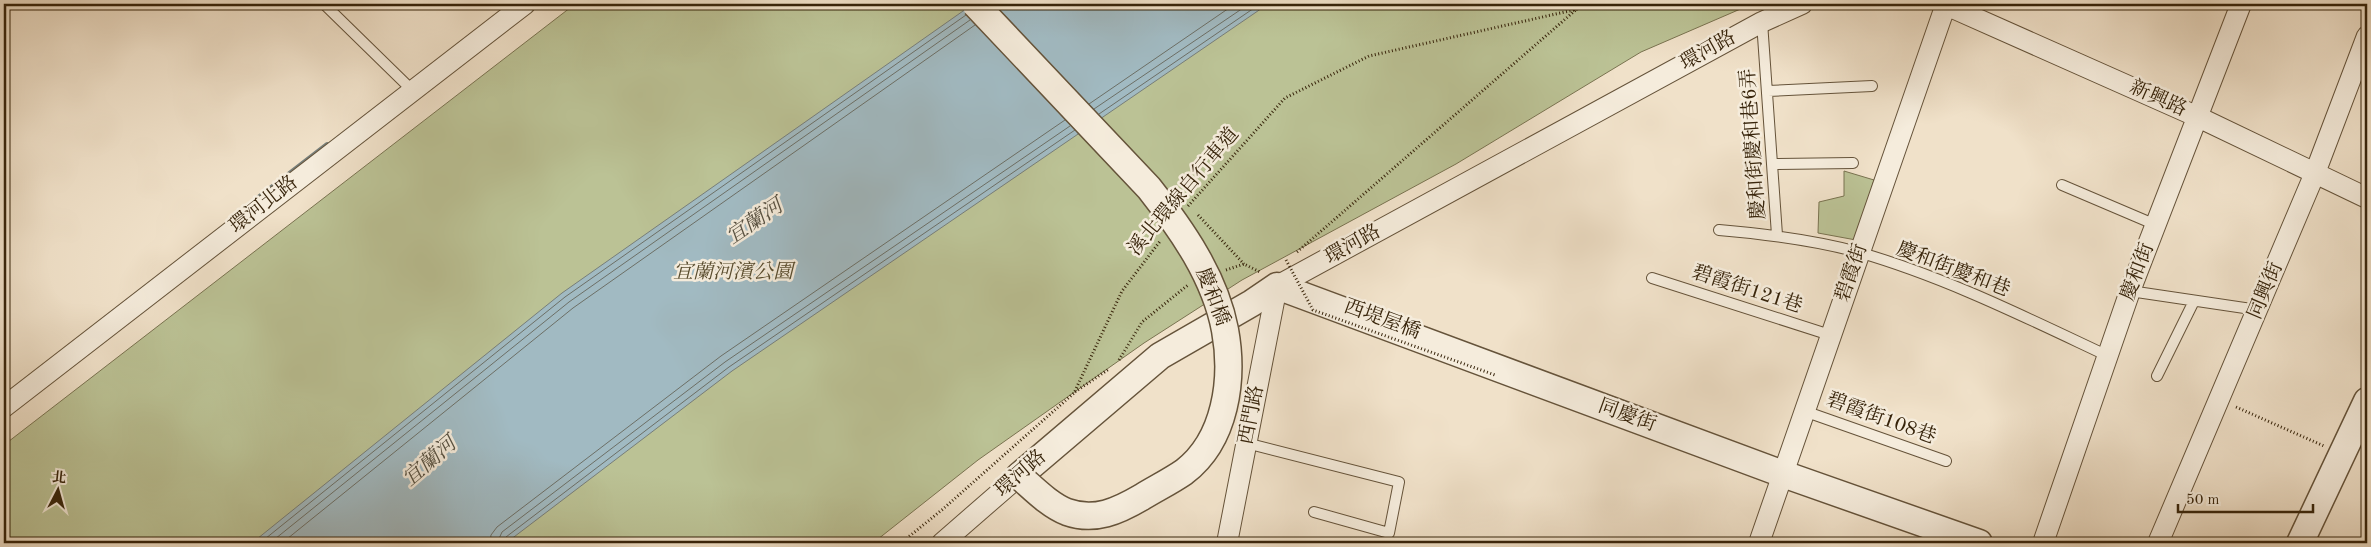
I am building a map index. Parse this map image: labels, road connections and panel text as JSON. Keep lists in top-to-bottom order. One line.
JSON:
{"streets":{"street":["環河路","新興路","環河北路","慶和街","碧霞街","同興街","慶和橋","西門路","同慶街"],"lane":["慶和街慶和巷6弄","慶和街慶和巷","碧霞街121巷","碧霞街108巷"],"path":["溪北環線自行車道","西堤屋橋"]},"crossings":[["環河路","慶和街慶和巷6弄"],["環河路","慶和橋"],["環河路","西門路"],["環河路","同慶街"],["新興路","慶和街"],["新興路","碧霞街"],["新興路","同興街"],["慶和街慶和巷6弄","慶和街慶和巷"],["慶和街慶和巷","慶和街"],["慶和街慶和巷","碧霞街"],["碧霞街","碧霞街121巷"],["碧霞街","同慶街"],["碧霞街","碧霞街108巷"],["西門路","同慶街"]],"water":["宜蘭河"],"parks":["宜蘭河濱公園"],"scale_bar":"50 m","north":"top"}
